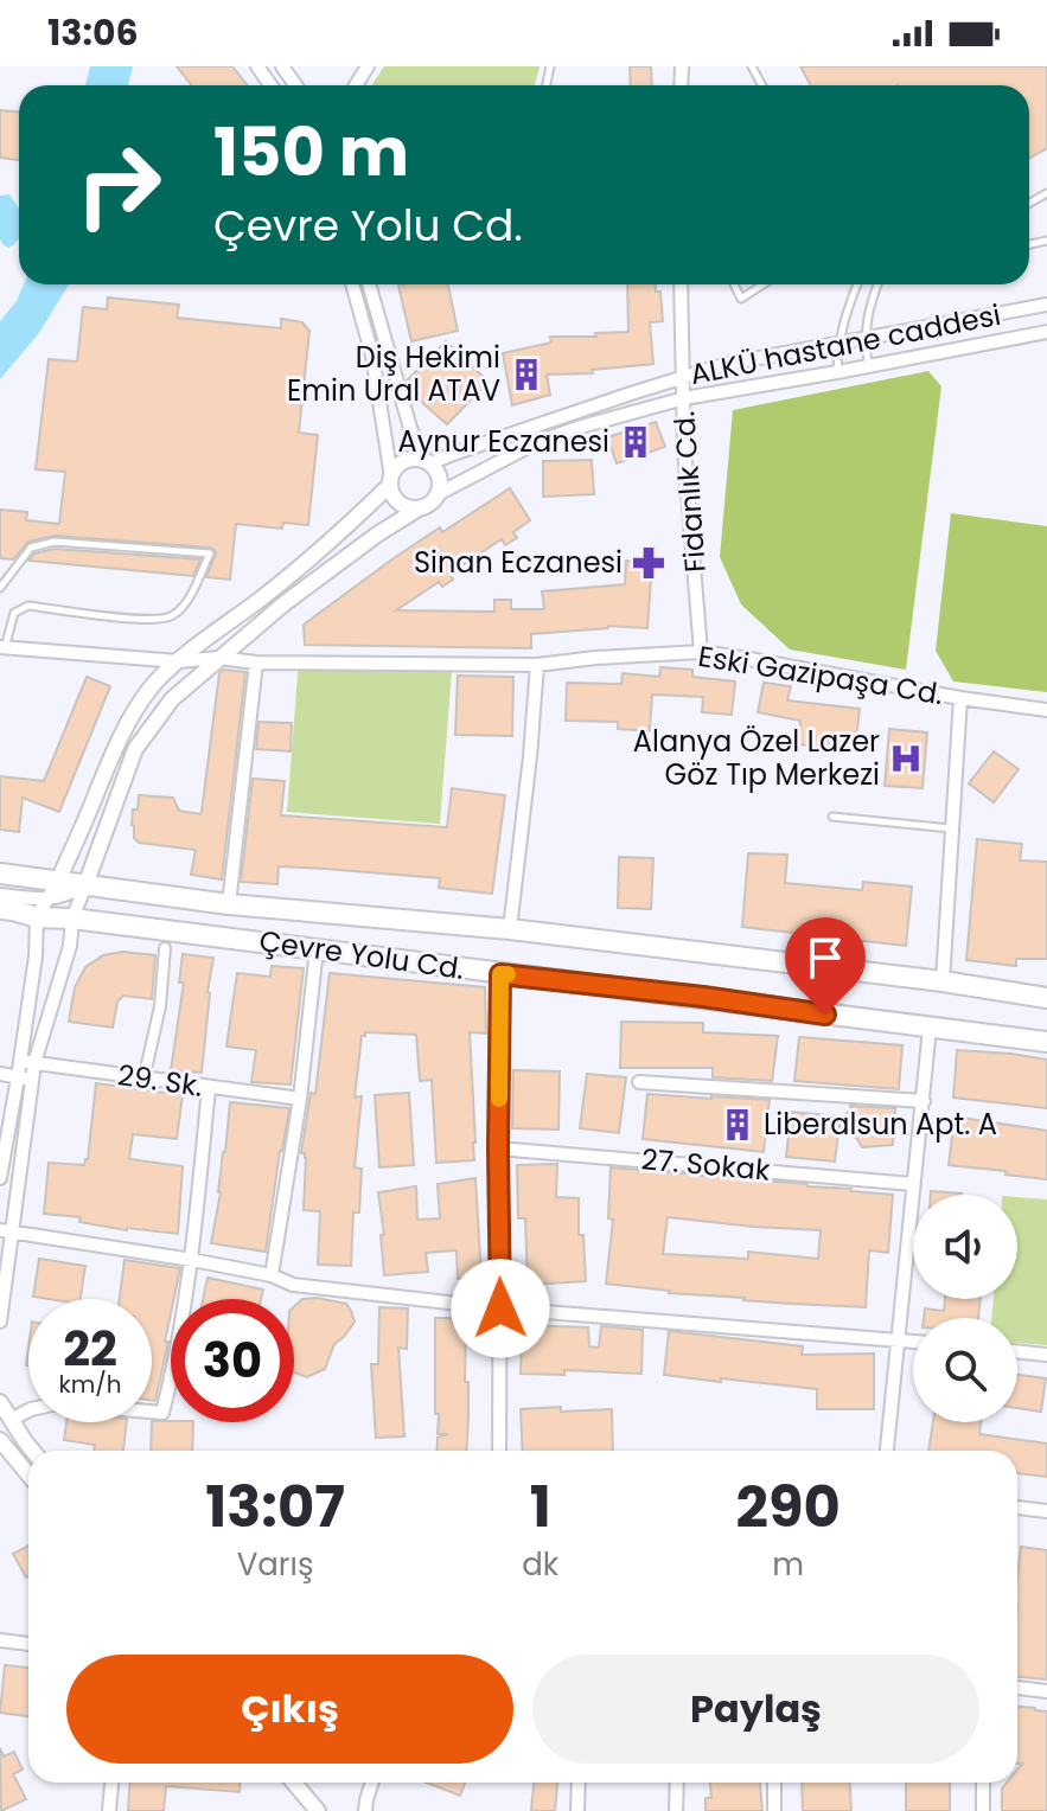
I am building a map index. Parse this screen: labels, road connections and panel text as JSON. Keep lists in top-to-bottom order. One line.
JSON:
{"streets":{"highway":["Çevre Yolu Cd."],"street":["ALKÜ hastane caddesi","Fidanlık Cd.","Eski Gazipaşa Cd.","29. Sk.","27. Sokak"]},"crossings":[["ALKÜ hastane caddesi","Fidanlık Cd."],["Fidanlık Cd.","Eski Gazipaşa Cd."]],"places":{"building":["Diş Hekimi Emin Ural ATAV","Aynur Eczanesi","Liberalsun Apt. A"],"pharmacy":["Sinan Eczanesi"],"hospital":["Alanya Özel Lazer Göz Tıp Merkezi"]},"page":{"status":"13:06","turn":["150 m","Çevre Yolu Cd."],"speed":"22 km/h","limit":"30","eta":["13:07","Varış","1","dk","290","m"],"buttons":["Çıkış","Paylaş"]}}
